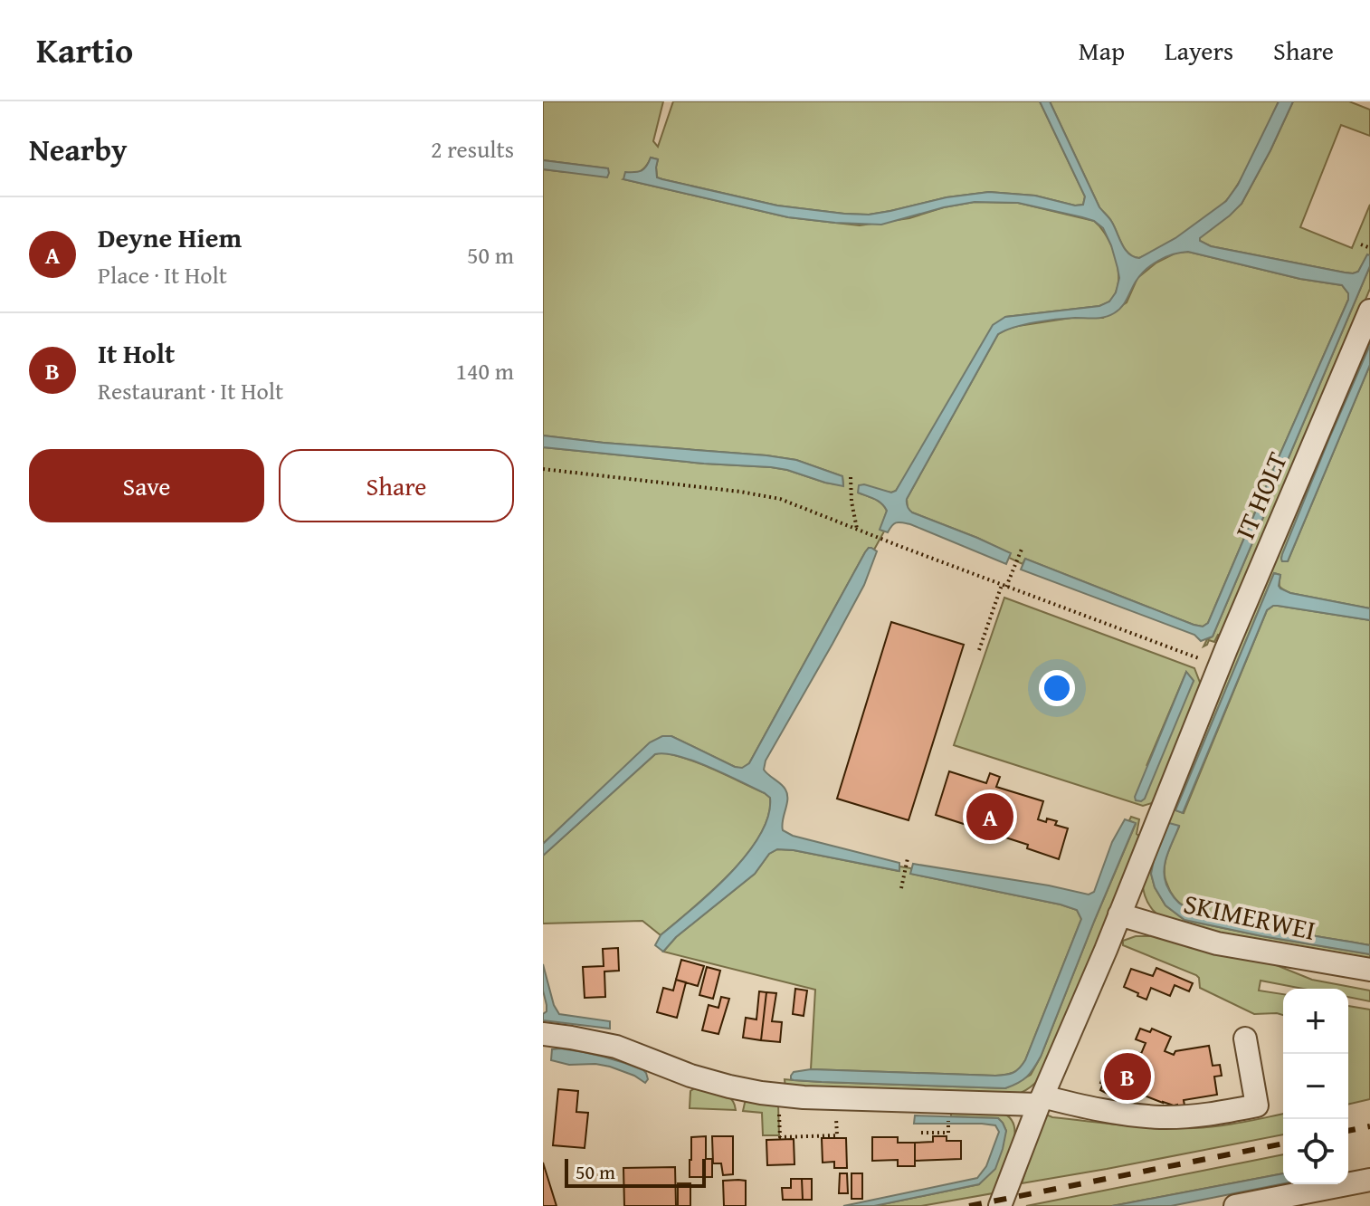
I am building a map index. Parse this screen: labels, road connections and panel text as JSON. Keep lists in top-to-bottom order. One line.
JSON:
{"streets":{"street":["IT HOLT","SKIMERWEI"]},"crossings":[["IT HOLT","SKIMERWEI"]],"scale_bar":"50 m","page":{"header":"Kartio","nav":["Map","Layers","Share"],"heading":["Nearby","2 results"],"list":[{"mark":"A","name":"Deyne Hiem","note":"Place · It Holt","value":"50 m"},{"mark":"B","name":"It Holt","note":"Restaurant · It Holt","value":"140 m"}],"buttons":["Save","Share"],"pins":["A","B"],"map_buttons":["+","−"],"scale":"50 m"}}
